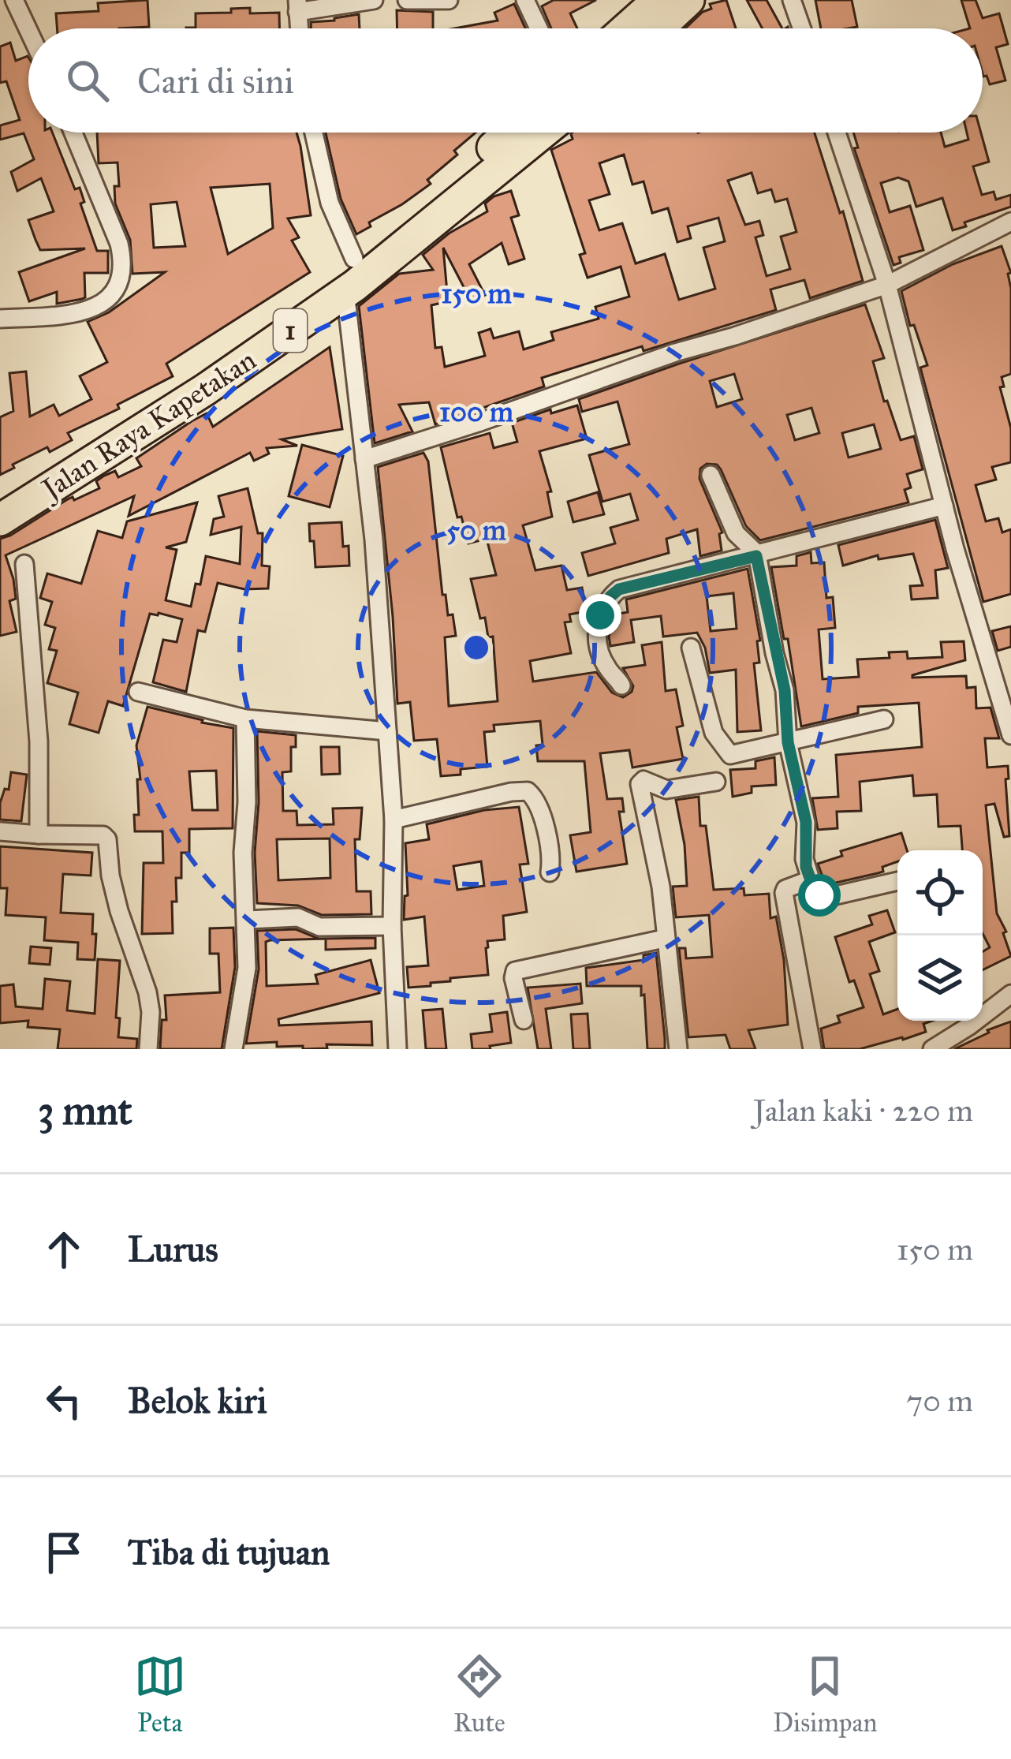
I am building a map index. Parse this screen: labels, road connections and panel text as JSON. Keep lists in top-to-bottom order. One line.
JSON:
{"streets":{"highway":["1","Jalan Raya Kapetakan"]},"page":{"search":"Cari di sini","heading":["3 mnt","Jalan kaki · 220 m"],"list":[["Lurus","150 m"],["Belok kiri","70 m"],"Tiba di tujuan"],"nav":["Peta","Rute","Disimpan"]},"rings":["150 m","100 m","50 m"]}
